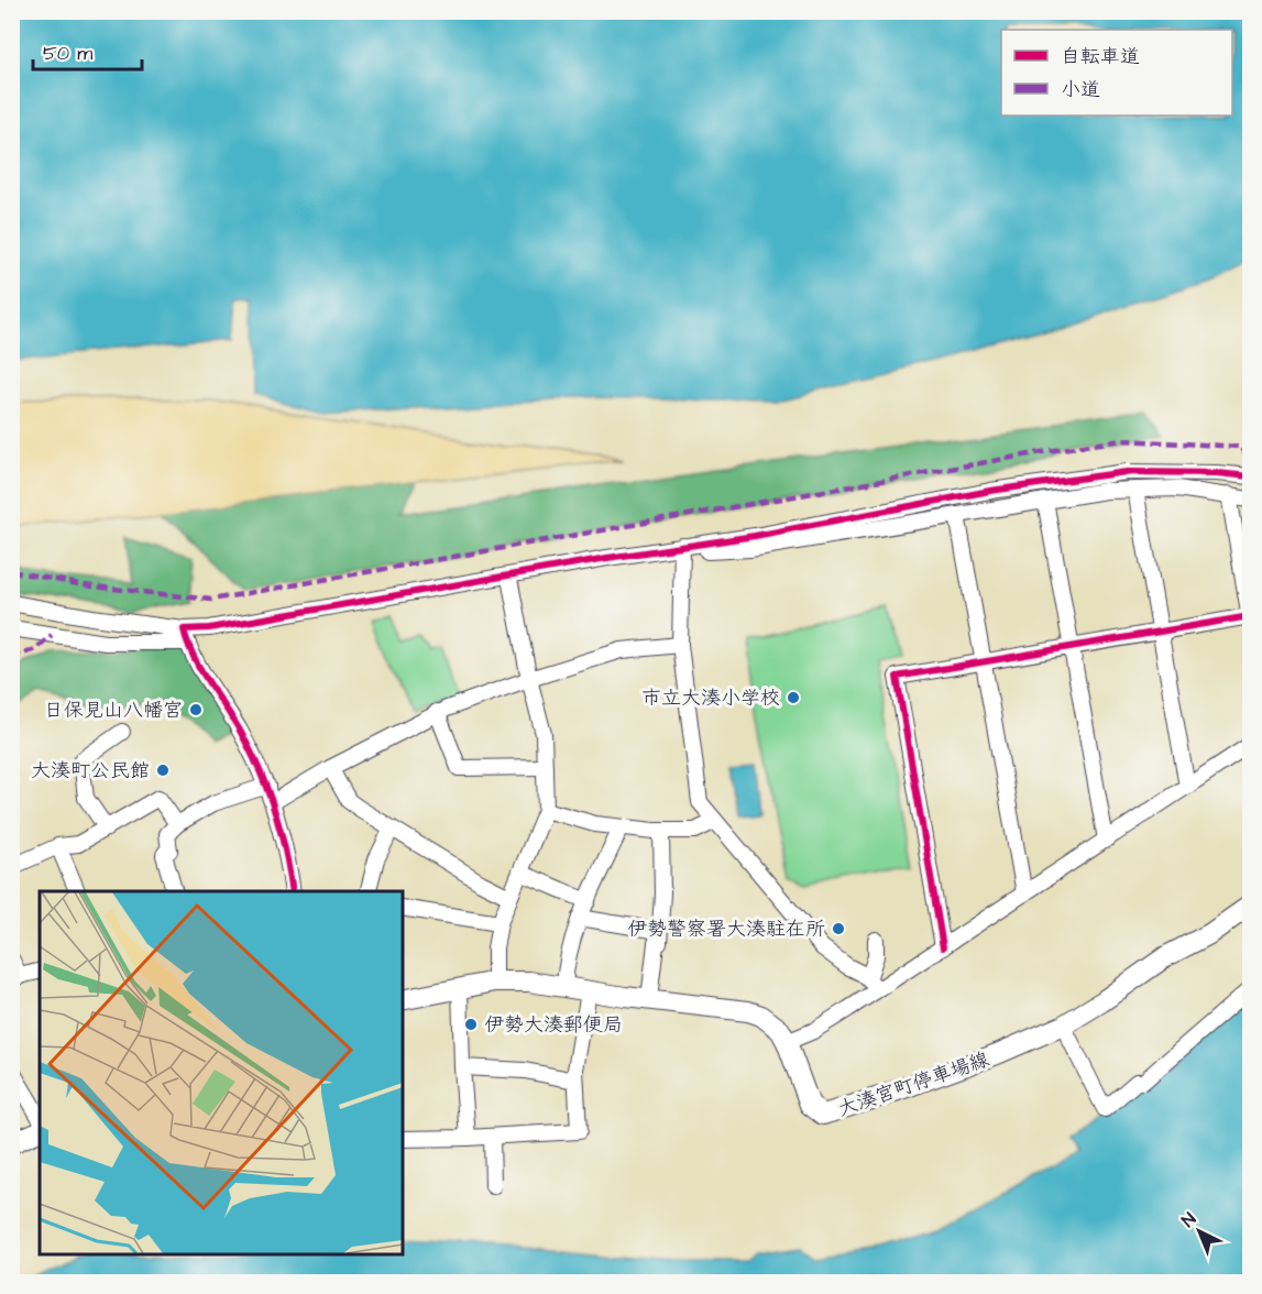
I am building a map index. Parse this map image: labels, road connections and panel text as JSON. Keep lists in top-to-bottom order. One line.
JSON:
{"streets":{"main road":["大湊宮町停車場線"]},"places":["市立大湊小学校","日保見山八幡宮","大湊町公民館","伊勢警察署大湊駐在所","伊勢大湊郵便局"],"legend":["自転車道","小道"],"scale_bar":"50 m","north":"top left"}
